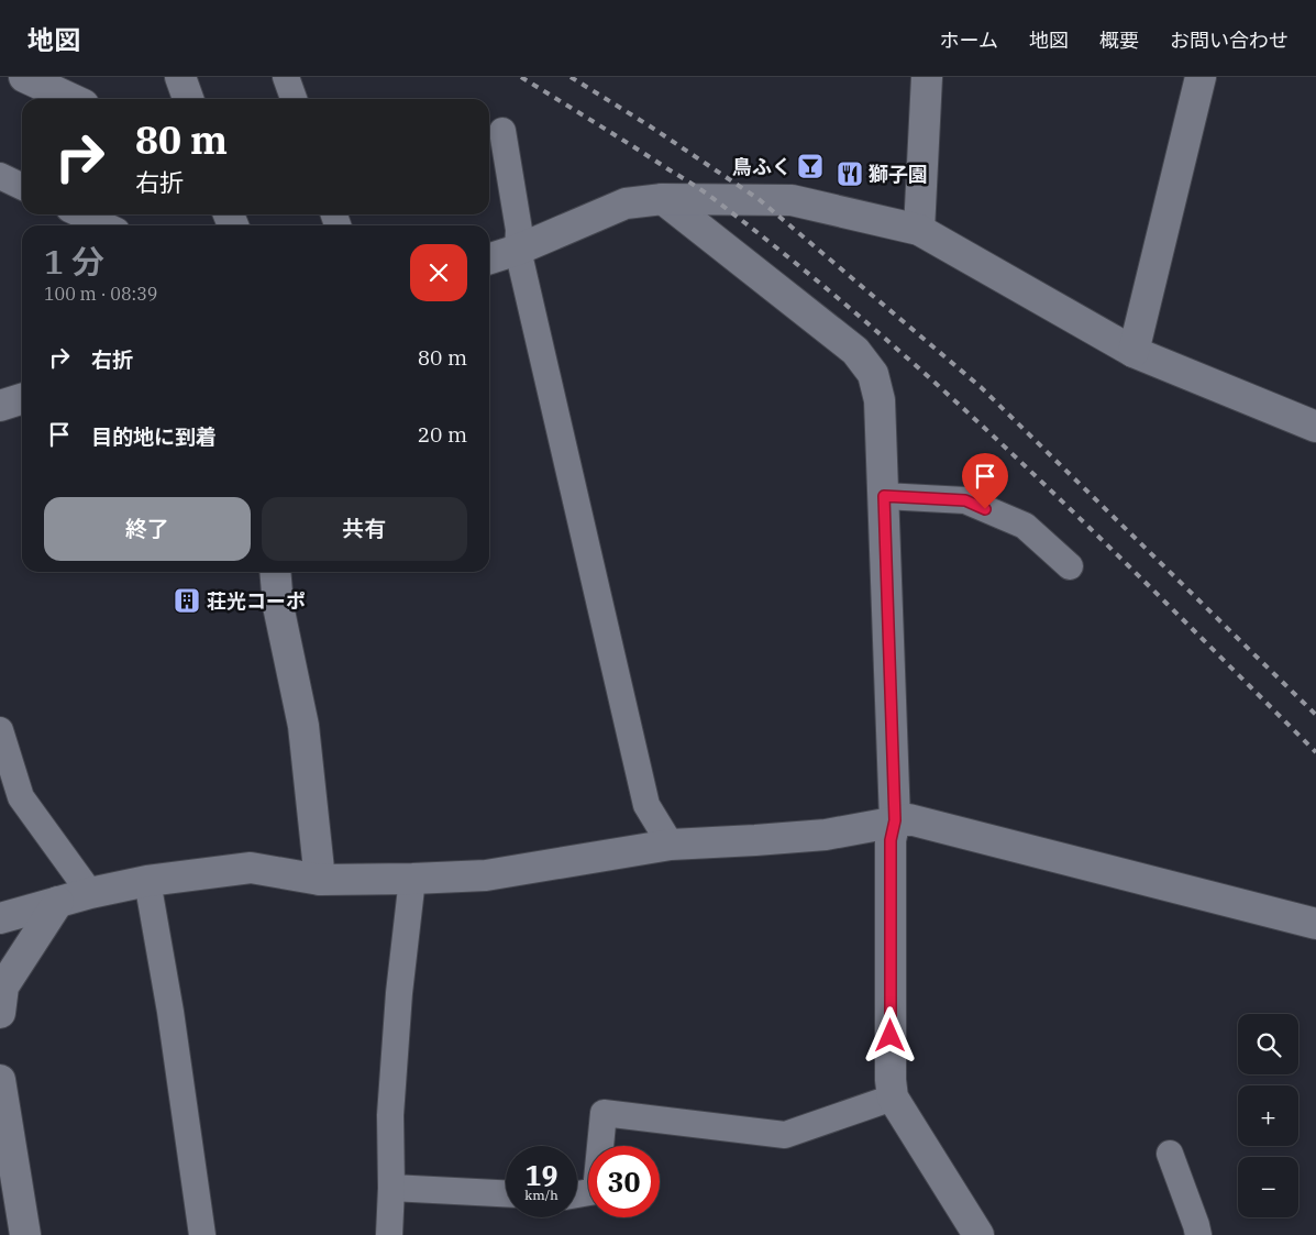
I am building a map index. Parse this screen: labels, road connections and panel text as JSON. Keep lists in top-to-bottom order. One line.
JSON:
{"places":{"bar":["鳥ふく"],"restaurant":["獅子園"],"building":["荘光コーポ"]},"page":{"header":"地図","nav":["ホーム","地図","概要","お問い合わせ"],"turn":["80 m","右折"],"heading":["1 分","100 m · 08:39"],"list":[{"name":"右折","value":"80 m"},{"name":"目的地に到着","value":"20 m"}],"buttons":["終了","共有"],"map_buttons":["+","−"],"speed":"19 km/h","limit":"30"}}
